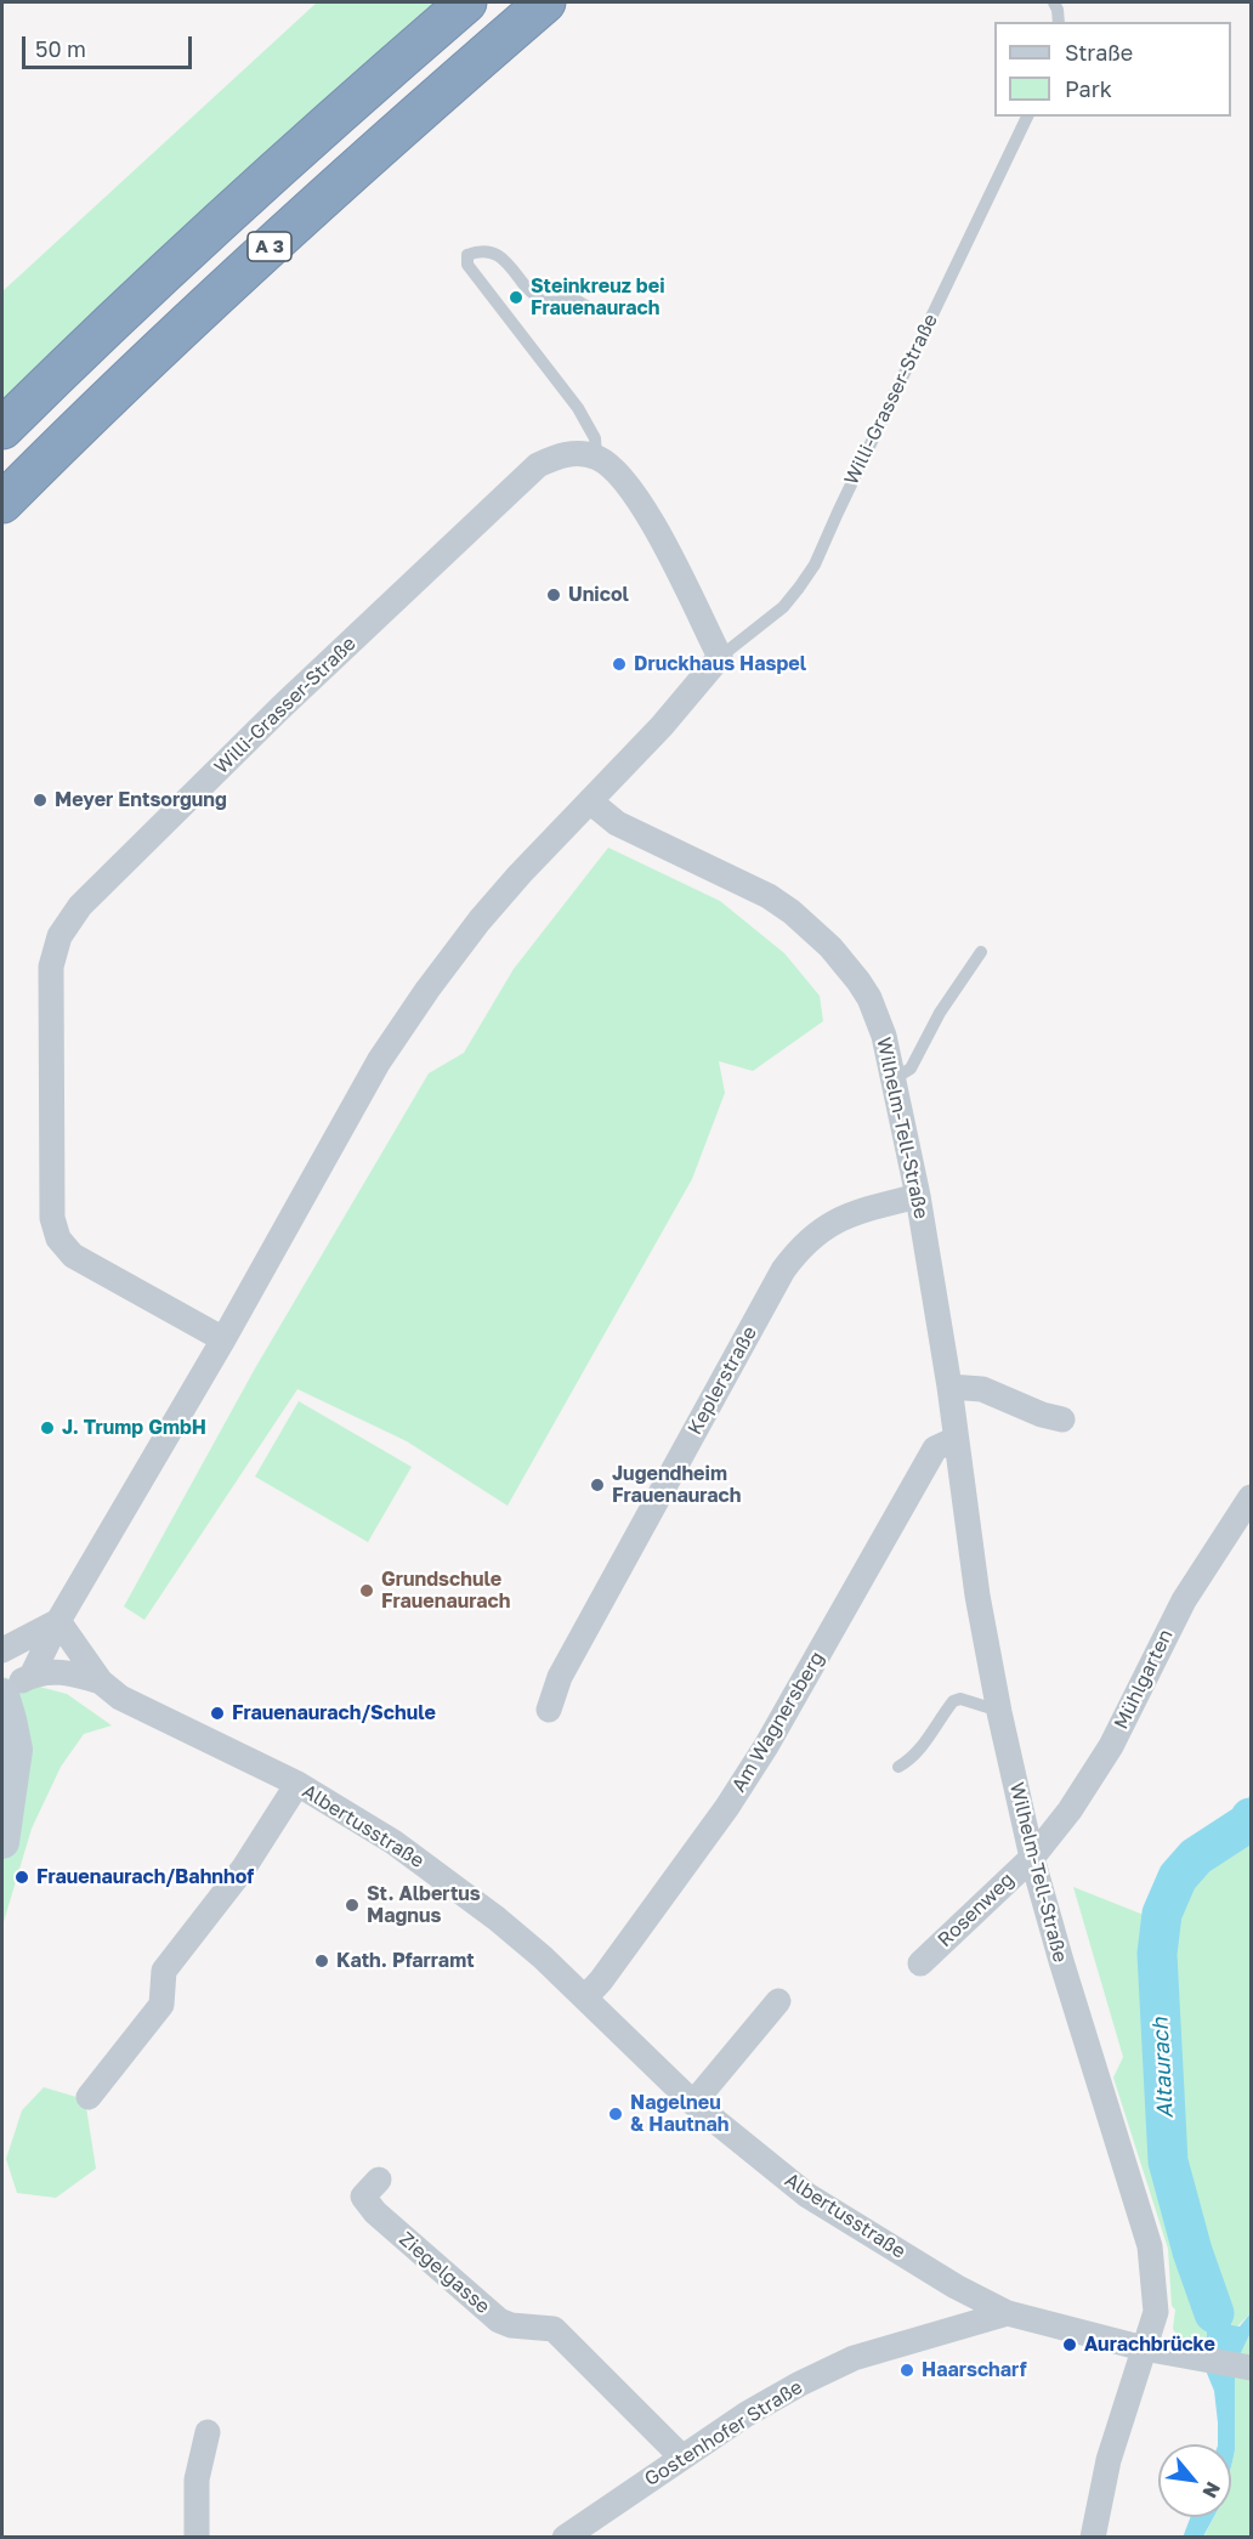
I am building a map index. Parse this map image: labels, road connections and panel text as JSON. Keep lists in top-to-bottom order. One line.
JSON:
{"streets":{"highway":["A 3"],"street":["Willi-Grasser-Straße","Wilhelm-Tell-Straße","Keplerstraße","Mühlgarten","Am Wagnersberg","Albertusstraße","Rosenweg","Ziegelgasse","Gostenhofer Straße"]},"crossings":[["Willi-Grasser-Straße","Wilhelm-Tell-Straße"],["Willi-Grasser-Straße","Albertusstraße"],["Wilhelm-Tell-Straße","Keplerstraße"],["Wilhelm-Tell-Straße","Mühlgarten"],["Wilhelm-Tell-Straße","Am Wagnersberg"],["Wilhelm-Tell-Straße","Rosenweg"],["Mühlgarten","Rosenweg"],["Am Wagnersberg","Albertusstraße"],["Albertusstraße","Gostenhofer Straße"],["Ziegelgasse","Gostenhofer Straße"]],"water":["Altaurach"],"places":["Steinkreuz bei Frauenaurach","Unicol","Druckhaus Haspel","Meyer Entsorgung","J. Trump GmbH","Jugendheim Frauenaurach","Grundschule Frauenaurach","Frauenaurach/Schule","Frauenaurach/Bahnhof","St. Albertus Magnus","Kath. Pfarramt","Nagelneu & Hautnah","Aurachbrücke","Haarscharf"],"legend":["Straße","Park"],"scale_bar":"50 m","north":"bottom right"}
